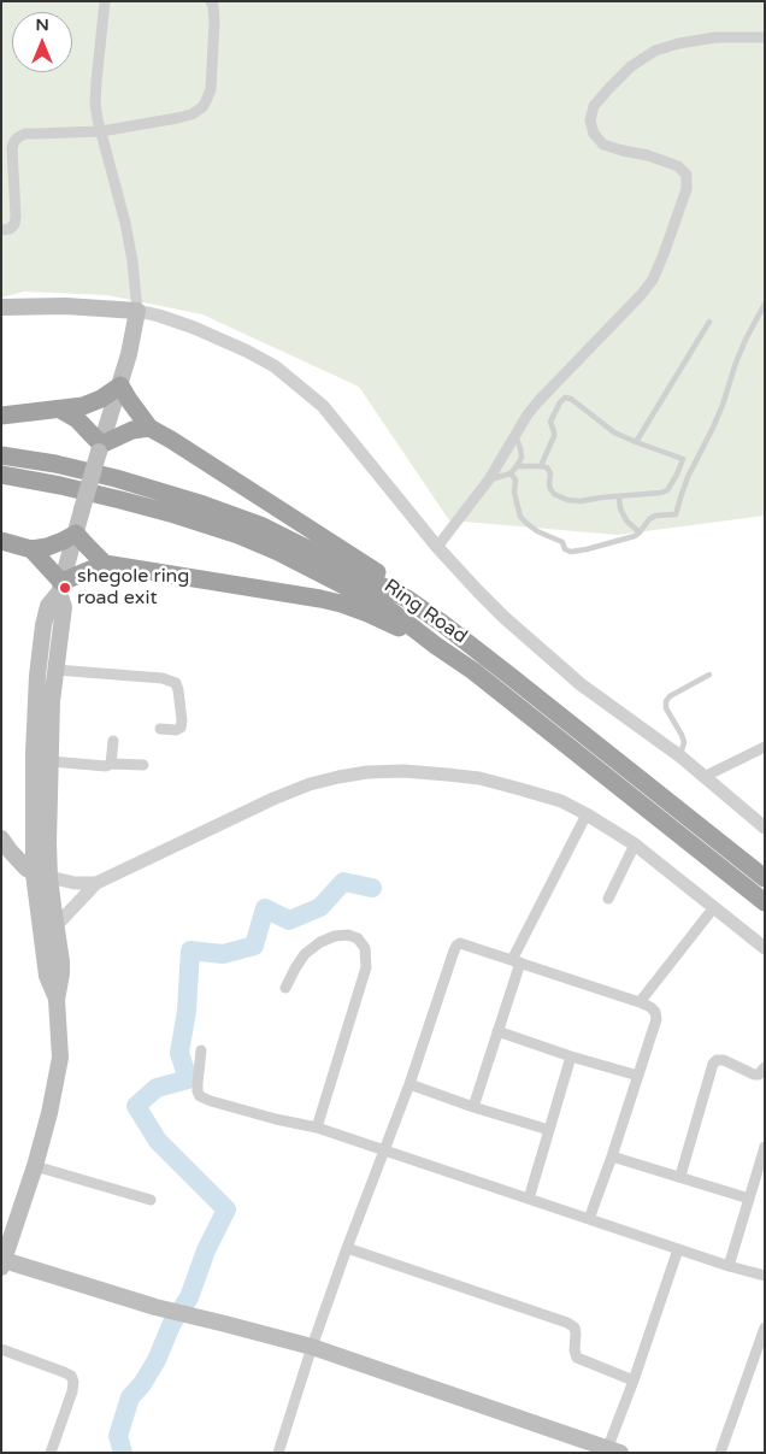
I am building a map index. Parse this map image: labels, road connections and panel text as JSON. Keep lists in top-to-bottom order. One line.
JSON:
{"streets":{"highway":["Ring Road"]},"places":["shegole ring road exit"],"north":"top"}
